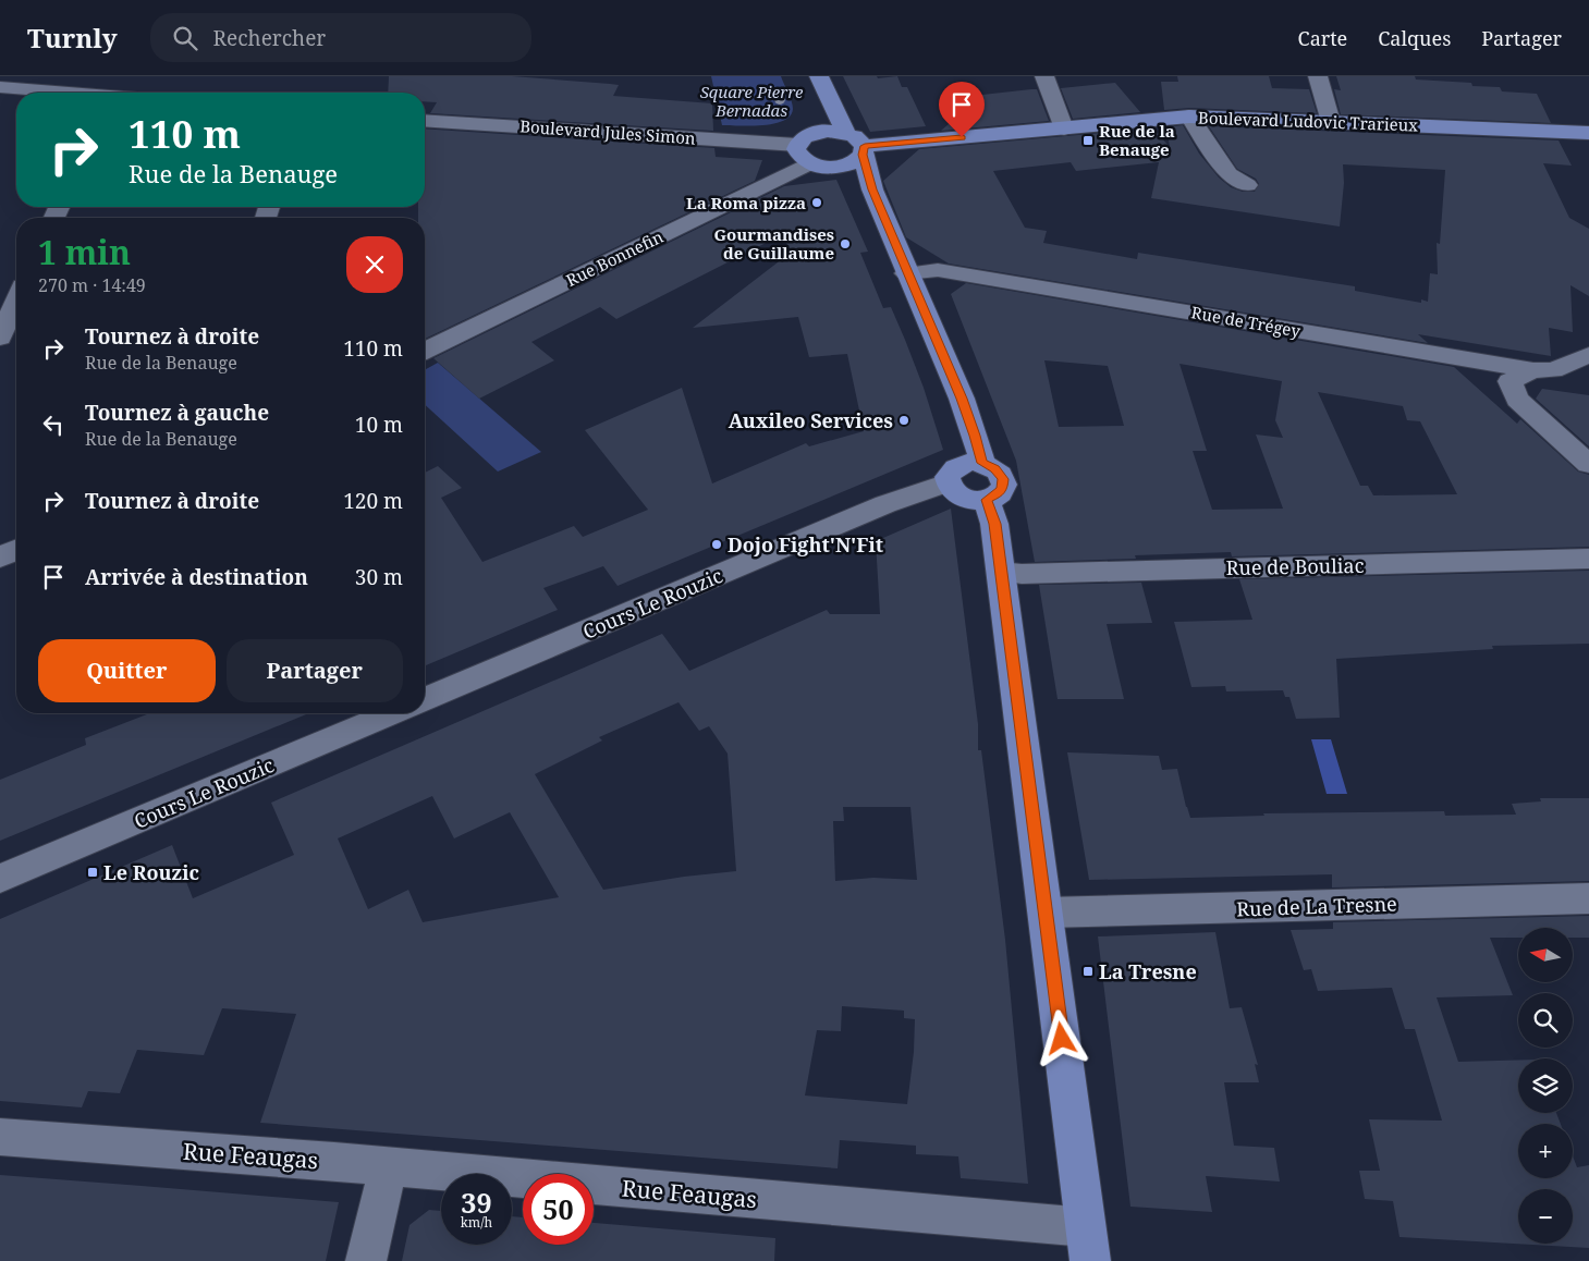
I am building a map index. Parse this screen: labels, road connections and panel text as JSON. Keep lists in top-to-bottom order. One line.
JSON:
{"streets":{"main road":["Boulevard Ludovic Trarieux"],"street":["Boulevard Jules Simon","Rue Bonnefin","Rue de Trégey","Rue de Bouliac","Cours Le Rouzic","Rue de La Tresne","Rue Feaugas"]},"crossings":[["Boulevard Jules Simon","Rue Bonnefin"]],"parks":["Square Pierre Bernadas"],"places":{"transit":["Rue de la Benauge","Le Rouzic","La Tresne"],"other":["La Roma pizza","Gourmandises de Guillaume","Auxileo Services","Dojo Fight'N'Fit"]},"north":"left","page":{"header":"Turnly","search":"Rechercher","nav":["Carte","Calques","Partager"],"turn":["110 m","Rue de la Benauge"],"heading":["1 min","270 m · 14:49"],"list":[{"name":"Tournez à droite","note":"Rue de la Benauge","value":"110 m"},{"name":"Tournez à gauche","note":"Rue de la Benauge","value":"10 m"},{"name":"Tournez à droite","value":"120 m"},{"name":"Arrivée à destination","value":"30 m"}],"buttons":["Quitter","Partager"],"map_buttons":["+","−"],"speed":"39 km/h","limit":"50"}}
